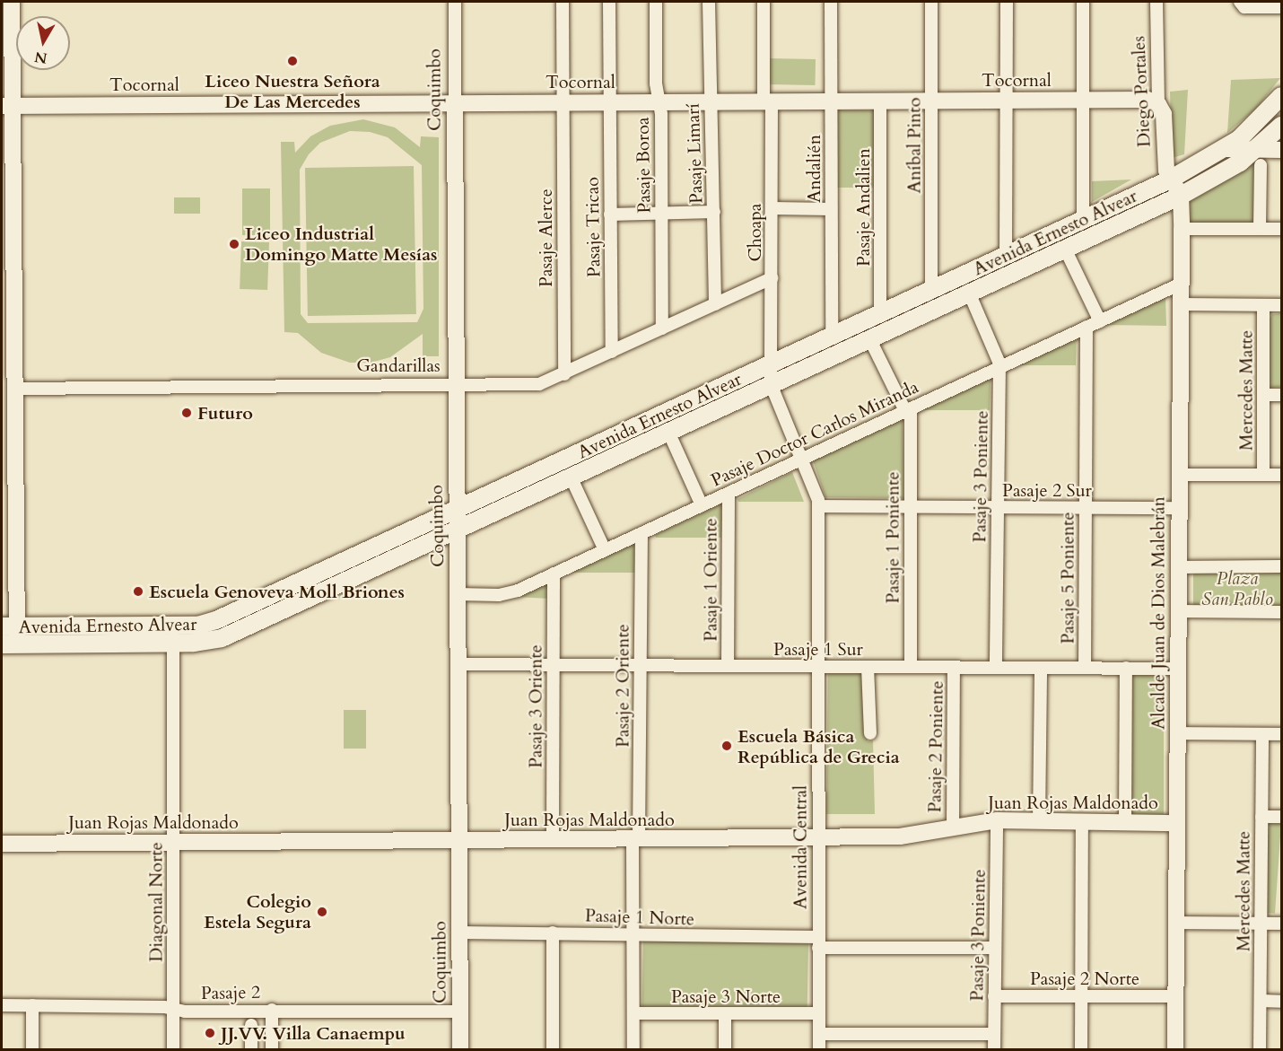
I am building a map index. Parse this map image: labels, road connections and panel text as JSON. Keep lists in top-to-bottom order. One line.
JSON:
{"streets":{"main road":["Avenida Ernesto Alvear"],"street":["Tocornal","Coquimbo","Diego Portales","Aníbal Pinto","Pasaje Limarí","Pasaje Boroa","Andalién","Pasaje Andalien","Pasaje Tricao","Choapa","Pasaje Alerce","Gandarillas","Mercedes Matte","Pasaje Doctor Carlos Miranda","Pasaje 3 Poniente","Pasaje 2 Sur","Pasaje 1 Poniente","Pasaje 5 Poniente","Pasaje 1 Oriente","Alcalde Juan de Dios Malebrán","Pasaje 1 Sur","Pasaje 2 Oriente","Pasaje 3 Oriente","Pasaje 2 Poniente","Juan Rojas Maldonado","Avenida Central","Diagonal Norte","Pasaje 1 Norte","Pasaje 2 Norte","Pasaje 2","Pasaje 3 Norte"]},"crossings":[["Tocornal","Coquimbo"],["Tocornal","Diego Portales"],["Tocornal","Aníbal Pinto"],["Tocornal","Pasaje Limarí"],["Tocornal","Pasaje Boroa"],["Tocornal","Andalién"],["Tocornal","Pasaje Andalien"],["Tocornal","Pasaje Tricao"],["Tocornal","Choapa"],["Tocornal","Pasaje Alerce"],["Coquimbo","Avenida Ernesto Alvear"],["Coquimbo","Gandarillas"],["Coquimbo","Pasaje Doctor Carlos Miranda"],["Coquimbo","Pasaje 1 Sur"],["Coquimbo","Juan Rojas Maldonado"],["Coquimbo","Pasaje 1 Norte"],["Coquimbo","Pasaje 2"],["Diego Portales","Avenida Ernesto Alvear"],["Aníbal Pinto","Avenida Ernesto Alvear"],["Pasaje Limarí","Gandarillas"],["Pasaje Boroa","Gandarillas"],["Andalién","Avenida Ernesto Alvear"],["Pasaje Andalien","Avenida Ernesto Alvear"],["Pasaje Tricao","Gandarillas"],["Choapa","Avenida Ernesto Alvear"],["Choapa","Gandarillas"],["Choapa","Avenida Central"],["Avenida Ernesto Alvear","Pasaje 3 Poniente"],["Avenida Ernesto Alvear","Pasaje 1 Poniente"],["Avenida Ernesto Alvear","Pasaje 1 Oriente"],["Avenida Ernesto Alvear","Alcalde Juan de Dios Malebrán"],["Avenida Ernesto Alvear","Avenida Central"],["Avenida Ernesto Alvear","Diagonal Norte"],["Pasaje Alerce","Gandarillas"],["Pasaje Doctor Carlos Miranda","Pasaje 3 Poniente"],["Pasaje Doctor Carlos Miranda","Pasaje 1 Poniente"],["Pasaje Doctor Carlos Miranda","Pasaje 5 Poniente"],["Pasaje Doctor Carlos Miranda","Pasaje 1 Oriente"],["Pasaje Doctor Carlos Miranda","Alcalde Juan de Dios Malebrán"],["Pasaje Doctor Carlos Miranda","Pasaje 2 Oriente"],["Pasaje Doctor Carlos Miranda","Pasaje 3 Oriente"],["Pasaje Doctor Carlos Miranda","Avenida Central"],["Pasaje 3 Poniente","Pasaje 2 Sur"],["Pasaje 3 Poniente","Pasaje 1 Sur"],["Pasaje 3 Poniente","Juan Rojas Maldonado"],["Pasaje 3 Poniente","Pasaje 1 Norte"],["Pasaje 3 Poniente","Pasaje 2 Norte"],["Pasaje 2 Sur","Pasaje 1 Poniente"],["Pasaje 2 Sur","Pasaje 5 Poniente"],["Pasaje 2 Sur","Alcalde Juan de Dios Malebrán"],["Pasaje 2 Sur","Avenida Central"],["Pasaje 1 Poniente","Pasaje 1 Sur"],["Pasaje 5 Poniente","Pasaje 1 Sur"],["Pasaje 1 Oriente","Pasaje 1 Sur"],["Alcalde Juan de Dios Malebrán","Pasaje 1 Sur"],["Alcalde Juan de Dios Malebrán","Juan Rojas Maldonado"],["Alcalde Juan de Dios Malebrán","Pasaje 2 Norte"],["Pasaje 1 Sur","Pasaje 2 Oriente"],["Pasaje 1 Sur","Pasaje 3 Oriente"],["Pasaje 1 Sur","Pasaje 2 Poniente"],["Pasaje 1 Sur","Avenida Central"],["Pasaje 2 Oriente","Juan Rojas Maldonado"],["Pasaje 2 Oriente","Pasaje 1 Norte"],["Pasaje 2 Oriente","Pasaje 3 Norte"],["Pasaje 3 Oriente","Juan Rojas Maldonado"],["Pasaje 2 Poniente","Juan Rojas Maldonado"],["Juan Rojas Maldonado","Avenida Central"],["Juan Rojas Maldonado","Diagonal Norte"],["Avenida Central","Pasaje 1 Norte"],["Avenida Central","Pasaje 3 Norte"],["Diagonal Norte","Pasaje 2"]],"parks":["Plaza San Pablo"],"places":["Liceo Nuestra Señora De Las Mercedes","Liceo Industrial Domingo Matte Mesías","Futuro","Escuela Genoveva Moll Briones","Escuela Básica República de Grecia","Colegio Estela Segura","JJ.VV. Villa Canaempu"],"north":"bottom"}
